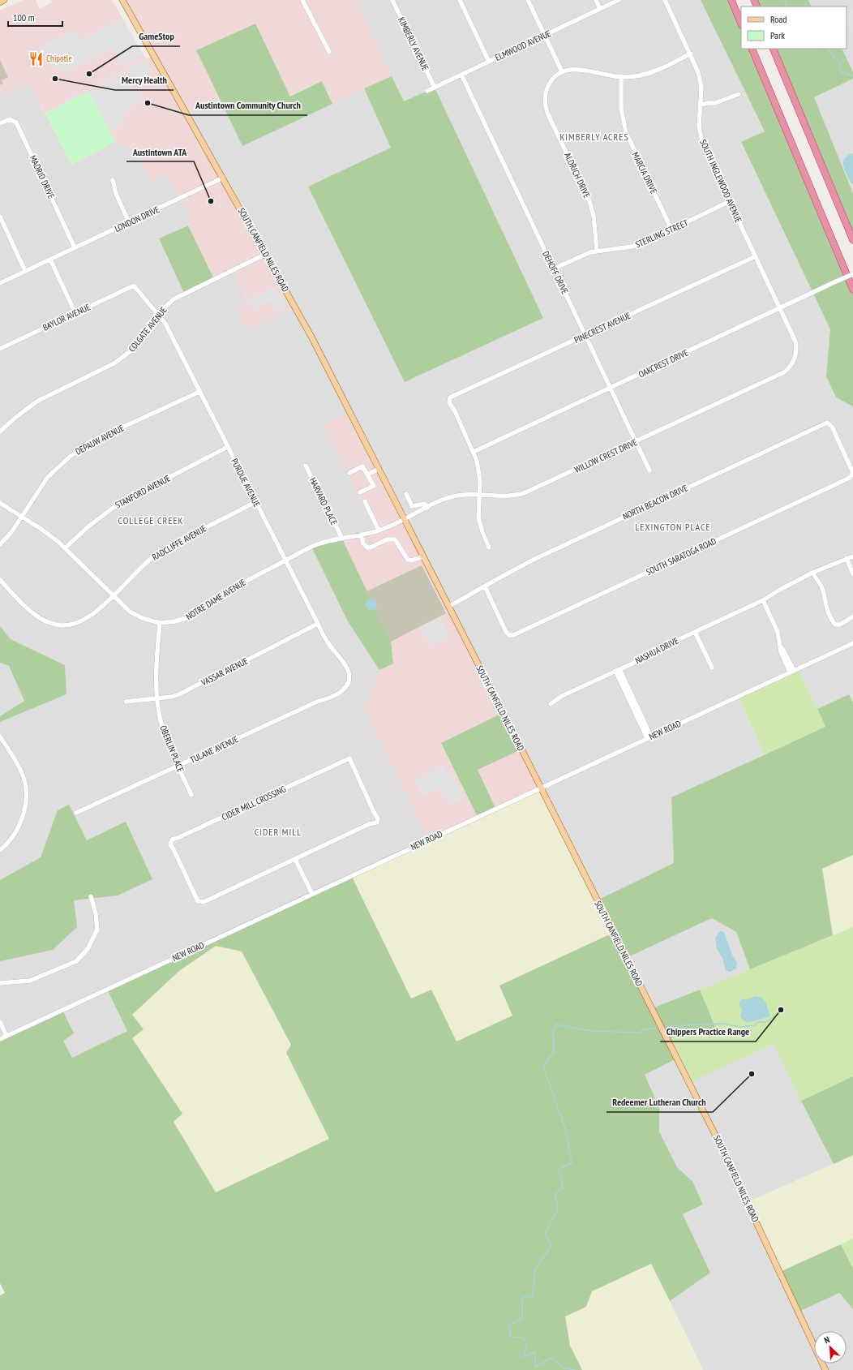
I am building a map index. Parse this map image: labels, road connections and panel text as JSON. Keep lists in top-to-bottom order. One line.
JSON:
{"streets":{"main road":["SOUTH CANFIELD NILES ROAD"],"street":["KIMBERLY AVENUE","ELMWOOD AVENUE","MARCIA DRIVE","ALDRICH DRIVE","MADRID DRIVE","SOUTH INGLEWOOD AVENUE","LONDON DRIVE","STERLING STREET","DEHOFF DRIVE","BAYLOR AVENUE","PINECREST AVENUE","COLGATE AVENUE","OAKCREST DRIVE","DEPAUW AVENUE","WILLOW CREST DRIVE","PURDUE AVENUE","STANFORD AVENUE","HARVARD PLACE","NORTH BEACON DRIVE","RADCLIFFE AVENUE","SOUTH SARATOGA ROAD","NOTRE DAME AVENUE","NASHUA DRIVE","VASSAR AVENUE","NEW ROAD","OBERLIN PLACE","TULANE AVENUE","CIDER MILL CROSSING"]},"crossings":[["KIMBERLY AVENUE","ELMWOOD AVENUE"],["ELMWOOD AVENUE","DEHOFF DRIVE"],["MARCIA DRIVE","STERLING STREET"],["ALDRICH DRIVE","STERLING STREET"],["MADRID DRIVE","LONDON DRIVE"],["SOUTH INGLEWOOD AVENUE","STERLING STREET"],["SOUTH INGLEWOOD AVENUE","PINECREST AVENUE"],["SOUTH INGLEWOOD AVENUE","OAKCREST DRIVE"],["SOUTH INGLEWOOD AVENUE","WILLOW CREST DRIVE"],["LONDON DRIVE","SOUTH CANFIELD NILES ROAD"],["STERLING STREET","DEHOFF DRIVE"],["SOUTH CANFIELD NILES ROAD","COLGATE AVENUE"],["SOUTH CANFIELD NILES ROAD","WILLOW CREST DRIVE"],["SOUTH CANFIELD NILES ROAD","NORTH BEACON DRIVE"],["SOUTH CANFIELD NILES ROAD","NOTRE DAME AVENUE"],["SOUTH CANFIELD NILES ROAD","NEW ROAD"],["DEHOFF DRIVE","PINECREST AVENUE"],["DEHOFF DRIVE","OAKCREST DRIVE"],["DEHOFF DRIVE","WILLOW CREST DRIVE"],["BAYLOR AVENUE","PURDUE AVENUE"],["PINECREST AVENUE","OAKCREST DRIVE"],["COLGATE AVENUE","PURDUE AVENUE"],["DEPAUW AVENUE","PURDUE AVENUE"],["DEPAUW AVENUE","NOTRE DAME AVENUE"],["WILLOW CREST DRIVE","NOTRE DAME AVENUE"],["PURDUE AVENUE","STANFORD AVENUE"],["PURDUE AVENUE","RADCLIFFE AVENUE"],["PURDUE AVENUE","NOTRE DAME AVENUE"],["PURDUE AVENUE","VASSAR AVENUE"],["PURDUE AVENUE","TULANE AVENUE"],["STANFORD AVENUE","NOTRE DAME AVENUE"],["HARVARD PLACE","NOTRE DAME AVENUE"],["NORTH BEACON DRIVE","SOUTH SARATOGA ROAD"],["RADCLIFFE AVENUE","NOTRE DAME AVENUE"],["NOTRE DAME AVENUE","OBERLIN PLACE"],["VASSAR AVENUE","OBERLIN PLACE"],["OBERLIN PLACE","TULANE AVENUE"]],"districts":["KIMBERLY ACRES","COLLEGE CREEK","LEXINGTON PLACE","CIDER MILL"],"places":{"restaurant":["Chipotle"],"other":["GameStop","Mercy Health","Austintown Community Church","Austintown ATA","Chippers Practice Range","Redeemer Lutheran Church"]},"legend":["Road","Park"],"scale_bar":"100 m","north":"top left"}
